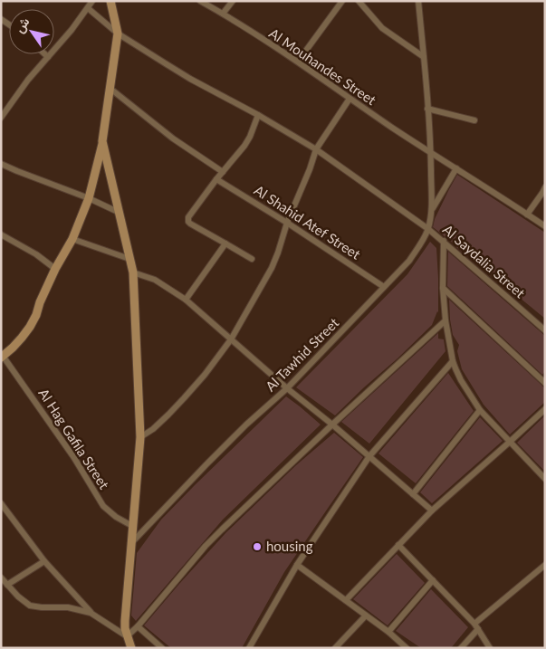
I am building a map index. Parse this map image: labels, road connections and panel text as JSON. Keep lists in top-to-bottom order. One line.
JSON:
{"streets":{"street":["Al Mouhandes Street","Al Shahid Atef Street","Al Saydalia Street","Al Tawhid Street","Al Hag Gafila Street"]},"crossings":[["Al Mouhandes Street","Al Tawhid Street"],["Al Shahid Atef Street","Al Tawhid Street"],["Al Saydalia Street","Al Tawhid Street"]],"places":["housing"],"north":"top left"}
